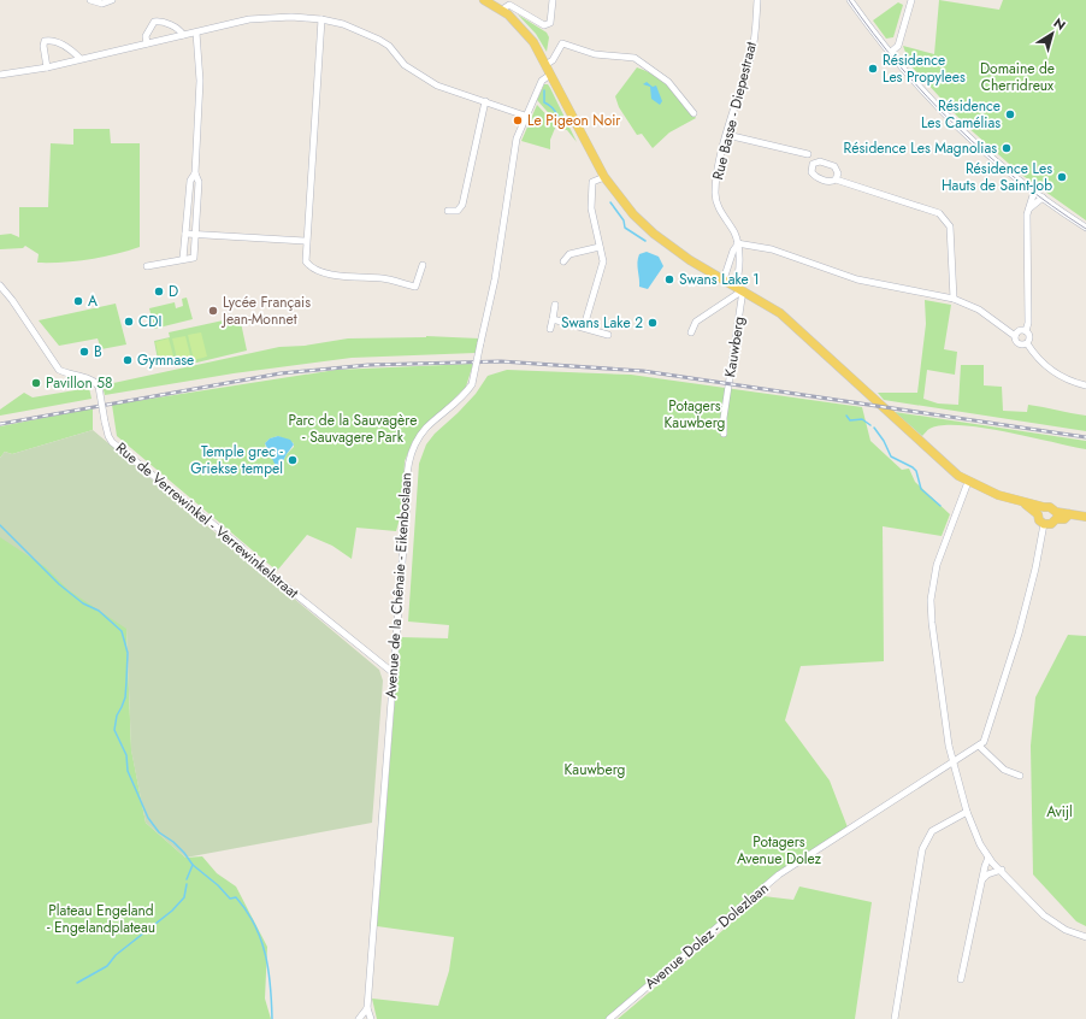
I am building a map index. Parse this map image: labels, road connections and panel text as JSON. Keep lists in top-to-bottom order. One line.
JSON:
{"streets":{"street":["Rue Basse - Diepestraat","Kauwberg","Rue de Verrewinkel - Verrewinkelstraat","Avenue de la Chênaie - Eikenboslaan","Avenue Dolez - Dolezlaan"]},"crossings":[["Rue Basse - Diepestraat","Kauwberg"],["Rue de Verrewinkel - Verrewinkelstraat","Avenue de la Chênaie - Eikenboslaan"]],"parks":["Domaine de Cherridreux","Potagers Kauwberg","Parc de la Sauvagère - Sauvagere Park","Kauwberg","Avijl","Potagers Avenue Dolez","Plateau Engeland - Engelandplateau"],"places":["Résidence Les Propylees","Résidence Les Camélias","Le Pigeon Noir","Résidence Les Magnolias","Résidence Les Hauts de Saint-Job","Swans Lake 1","D","A","Lycée Français Jean-Monnet","CDI","Swans Lake 2","B","Gymnase","Pavillon 58","Temple grec - Griekse tempel"],"north":"top right"}
